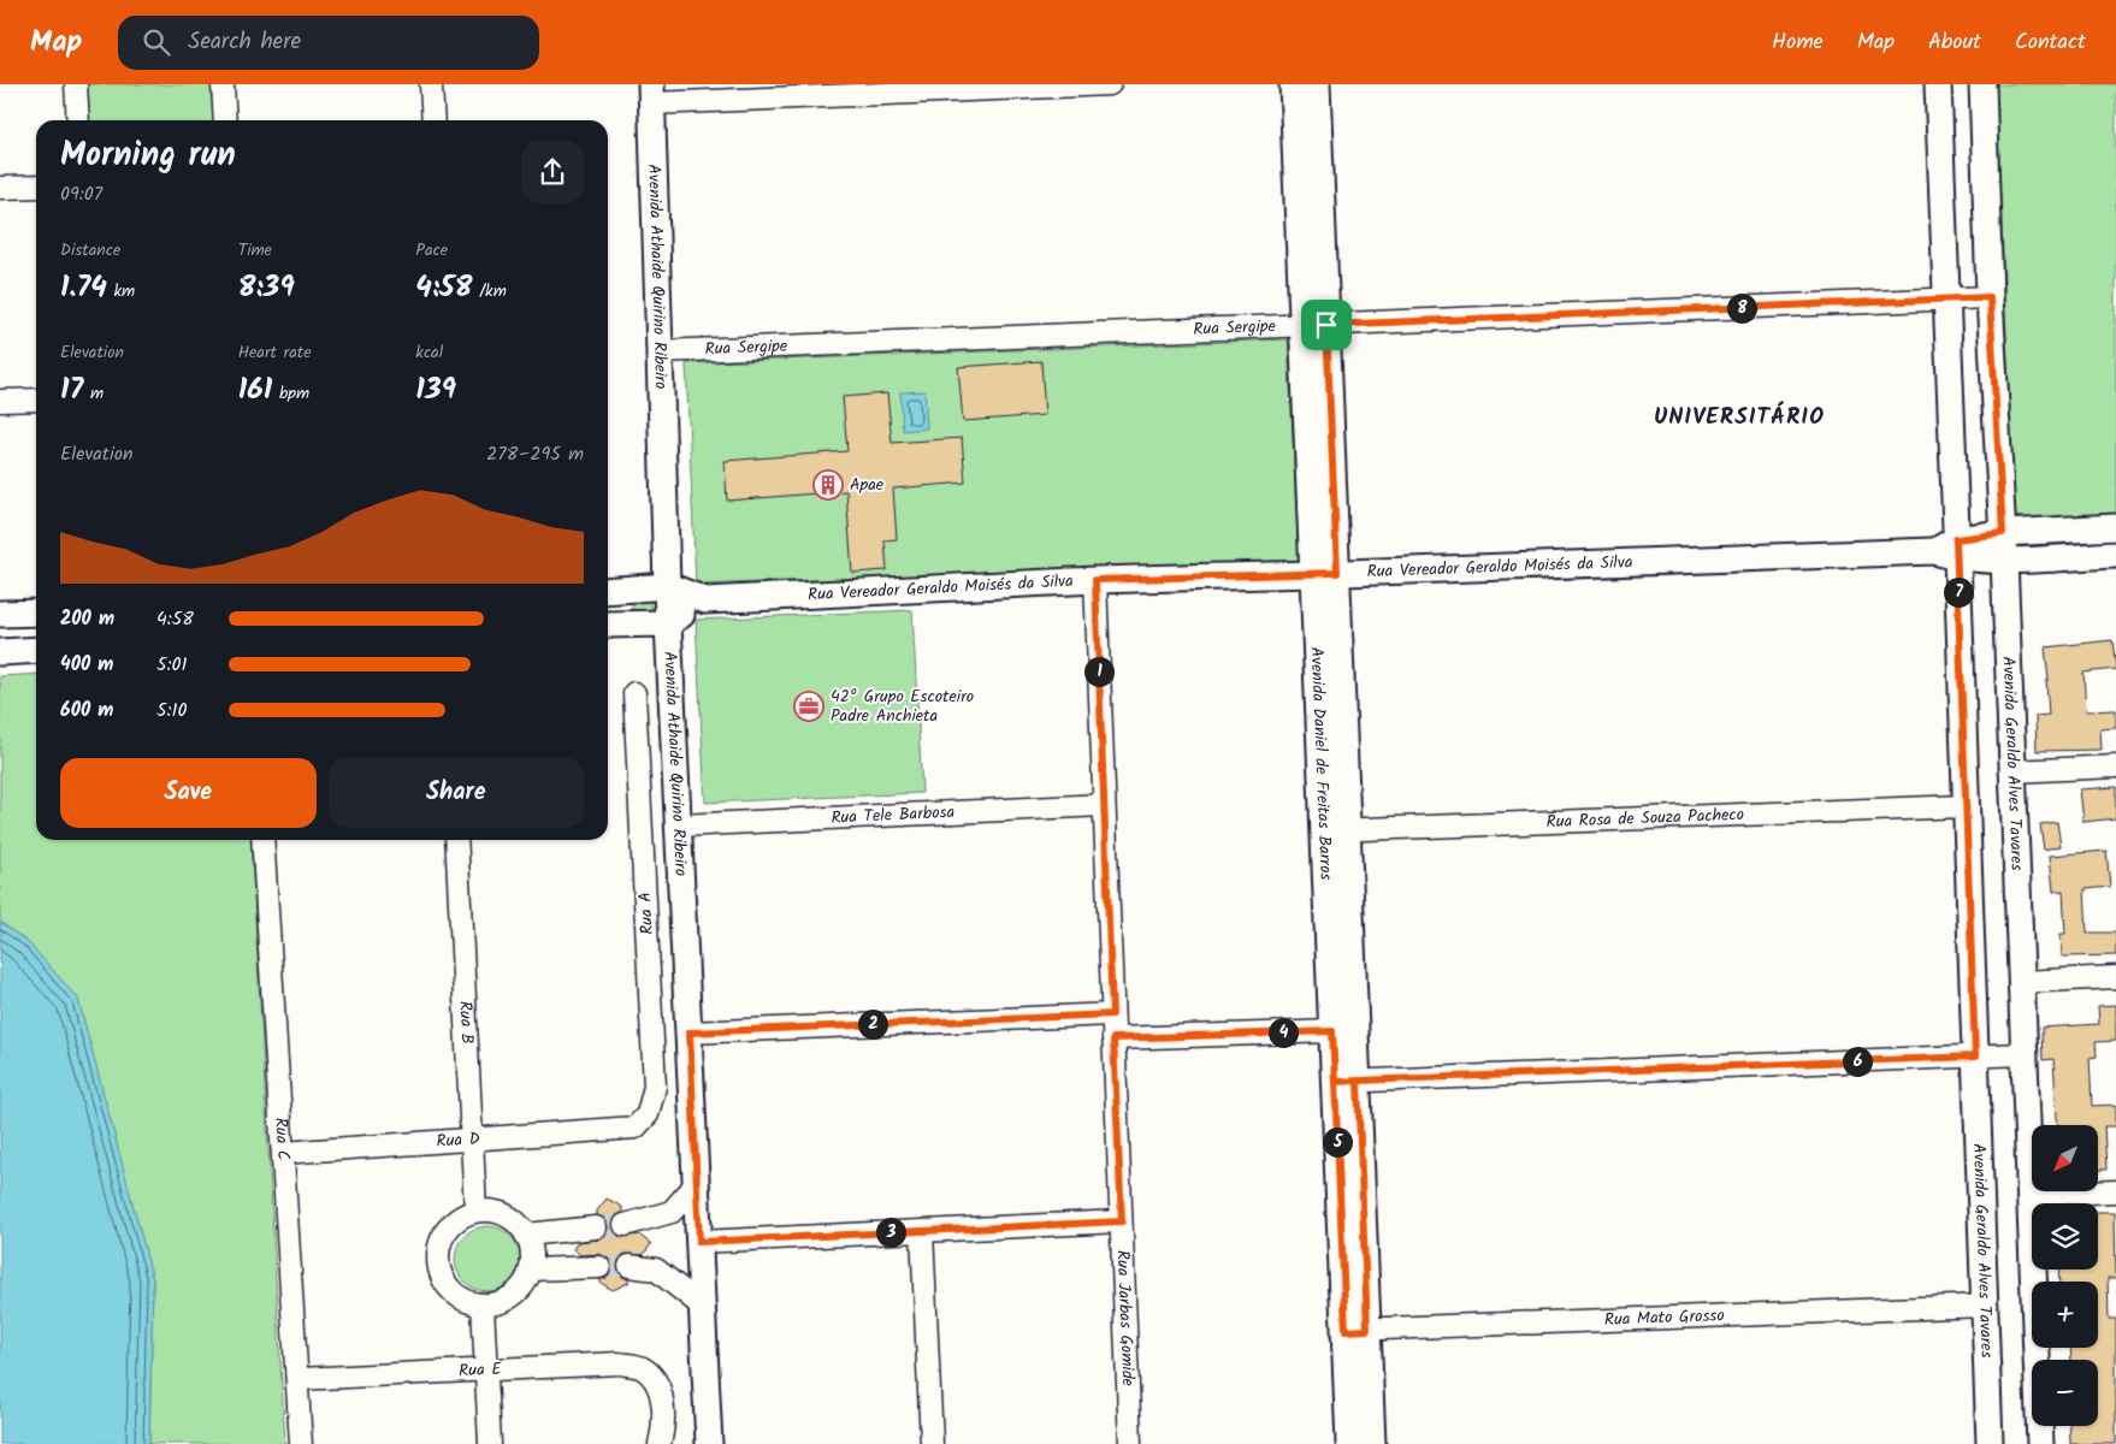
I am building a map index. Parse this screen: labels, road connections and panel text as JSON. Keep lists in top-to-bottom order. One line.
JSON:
{"streets":{"street":["Avenida Athaide Quirino Ribeiro","Rua Sergipe","Rua Vereador Geraldo Moisés da Silva","Avenida Daniel de Freitas Barros","Avenida Geraldo Alves Tavares","Rua Tele Barbosa","Rua Rosa de Souza Pacheco","Rua A","Rua B","Rua C","Rua D","Rua Mato Grosso","Rua Jarbas Gomide","Rua E"]},"crossings":[["Avenida Athaide Quirino Ribeiro","Rua Sergipe"],["Avenida Athaide Quirino Ribeiro","Rua Vereador Geraldo Moisés da Silva"],["Avenida Athaide Quirino Ribeiro","Rua Tele Barbosa"],["Rua Sergipe","Avenida Daniel de Freitas Barros"],["Rua Sergipe","Avenida Geraldo Alves Tavares"],["Rua Vereador Geraldo Moisés da Silva","Avenida Daniel de Freitas Barros"],["Rua Vereador Geraldo Moisés da Silva","Avenida Geraldo Alves Tavares"],["Rua Vereador Geraldo Moisés da Silva","Rua Jarbas Gomide"],["Avenida Daniel de Freitas Barros","Rua Rosa de Souza Pacheco"],["Avenida Daniel de Freitas Barros","Rua Mato Grosso"],["Avenida Geraldo Alves Tavares","Rua Rosa de Souza Pacheco"],["Avenida Geraldo Alves Tavares","Rua Mato Grosso"],["Rua Tele Barbosa","Rua Jarbas Gomide"],["Rua A","Rua D"],["Rua B","Rua D"],["Rua C","Rua D"],["Rua C","Rua E"]],"districts":["UNIVERSITÁRIO"],"places":{"building":["Apae"],"office":["42º Grupo Escoteiro Padre Anchieta"]},"north":"bottom left","page":{"header":"Map","search":"Search here","nav":["Home","Map","About","Contact"],"heading":["Morning run","09:07"],"stats":[["Distance","1.74 km"],["Time","8:39"],["Pace","4:58 /km"],["Elevation","17 m"],["Heart rate","161 bpm"],["kcal","139"]],"pins":["8","7","1","2","4","6","5","3"],"chart":["Elevation","278–295 m"],"list":[{"name":"200 m","note":"4:58"},{"name":"400 m","note":"5:01"},{"name":"600 m","note":"5:10"}],"buttons":["Save","Share"],"map_buttons":["+","−"]}}
